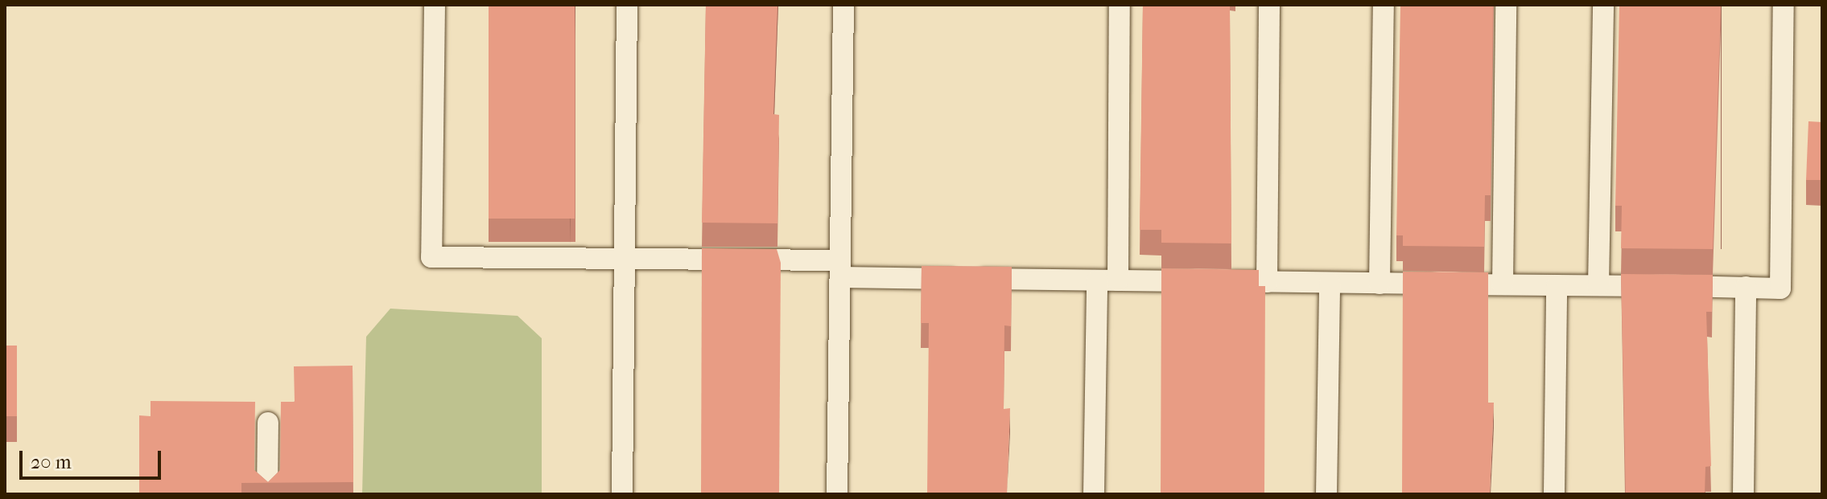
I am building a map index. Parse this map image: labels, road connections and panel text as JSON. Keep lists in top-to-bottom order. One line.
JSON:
{"scale_bar":"20 m"}
